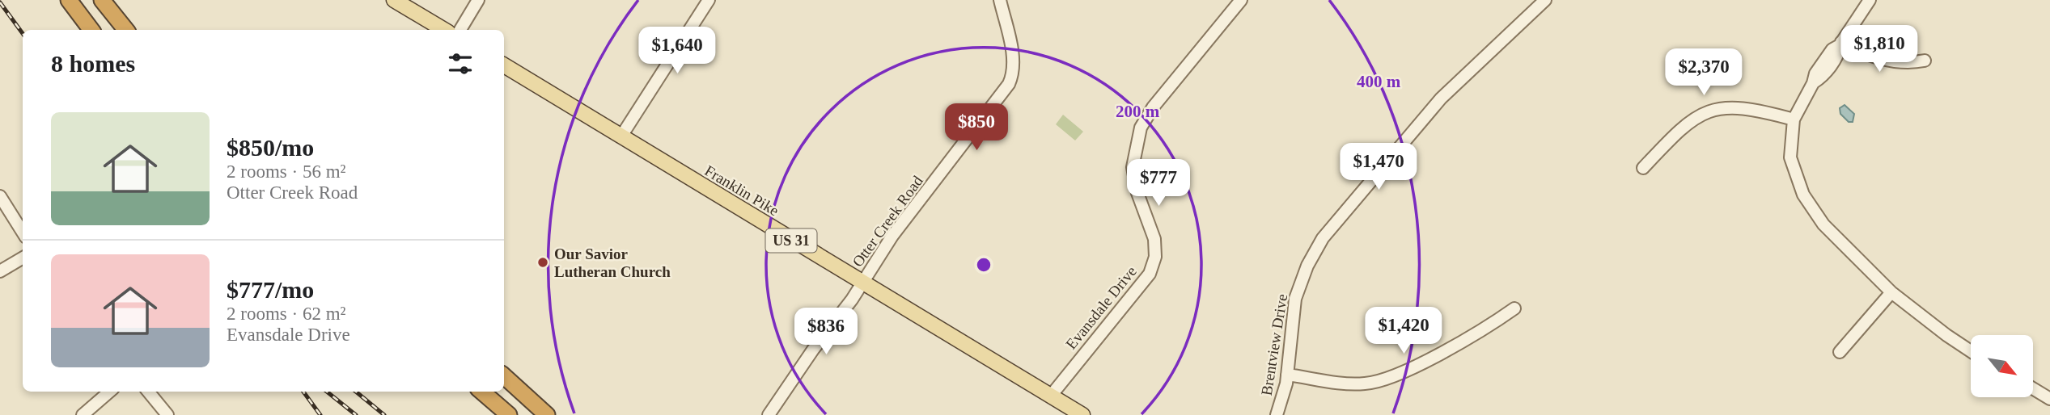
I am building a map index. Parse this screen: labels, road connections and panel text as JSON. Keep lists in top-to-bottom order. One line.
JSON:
{"streets":{"main road":["Franklin Pike","US 31"],"street":["Otter Creek Road","Evansdale Drive","Brentview Drive"]},"crossings":[["Franklin Pike","Otter Creek Road"],["Franklin Pike","Evansdale Drive"]],"places":["Our Savior Lutheran Church"],"north":"bottom right","page":{"price":["$1,810","$1,640","$2,370","$850","$1,470","$777","$1,420","$836"],"heading":"8 homes","list":[{"name":"$850/mo","note":"2 rooms · 56 m² · Otter Creek Road"},{"name":"$777/mo","note":"2 rooms · 62 m² · Evansdale Drive"}]},"rings":["400 m","200 m"]}
